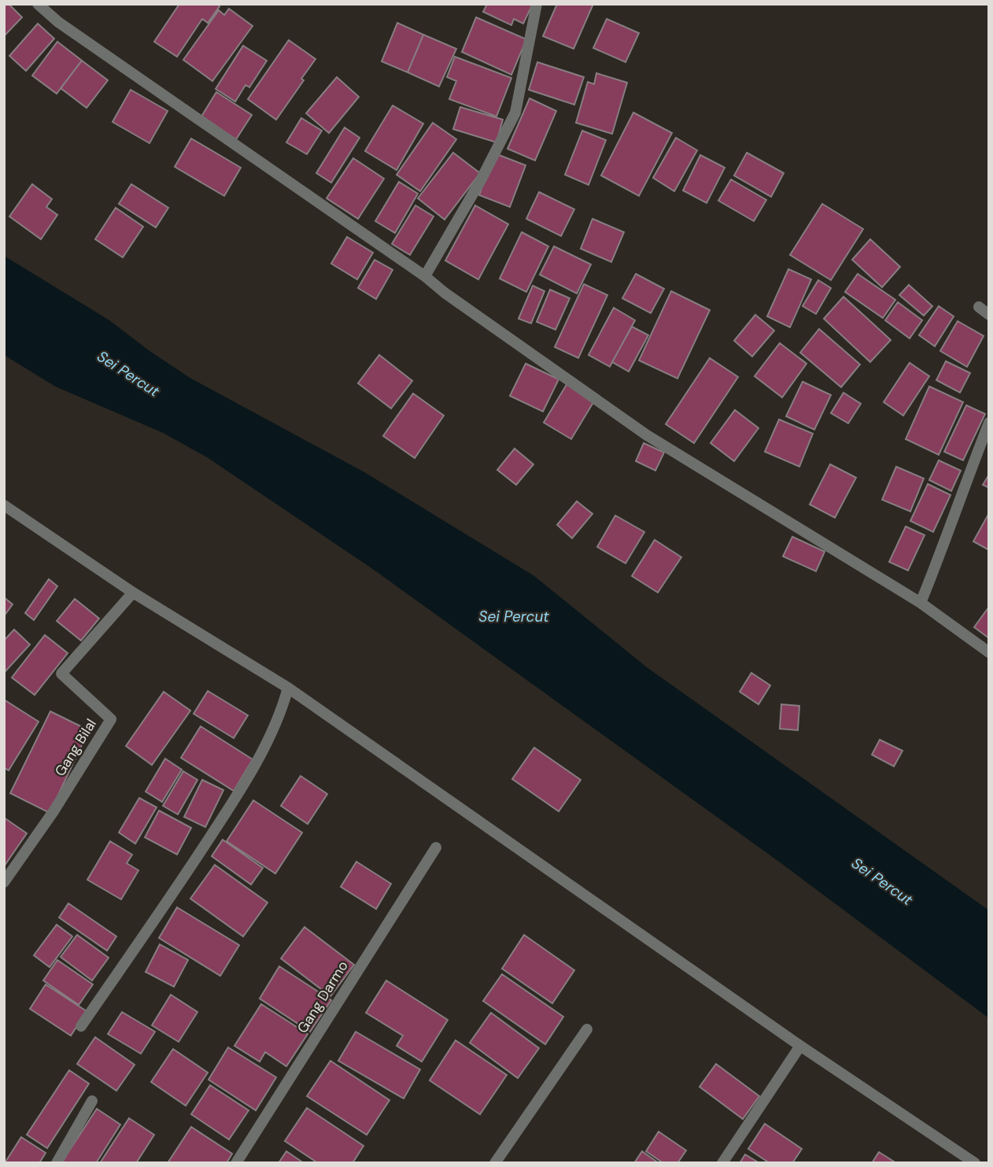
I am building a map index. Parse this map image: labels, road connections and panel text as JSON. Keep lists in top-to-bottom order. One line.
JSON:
{"streets":{"street":["Gang Bilal","Gang Darmo"]},"water":["Sei Percut"]}
